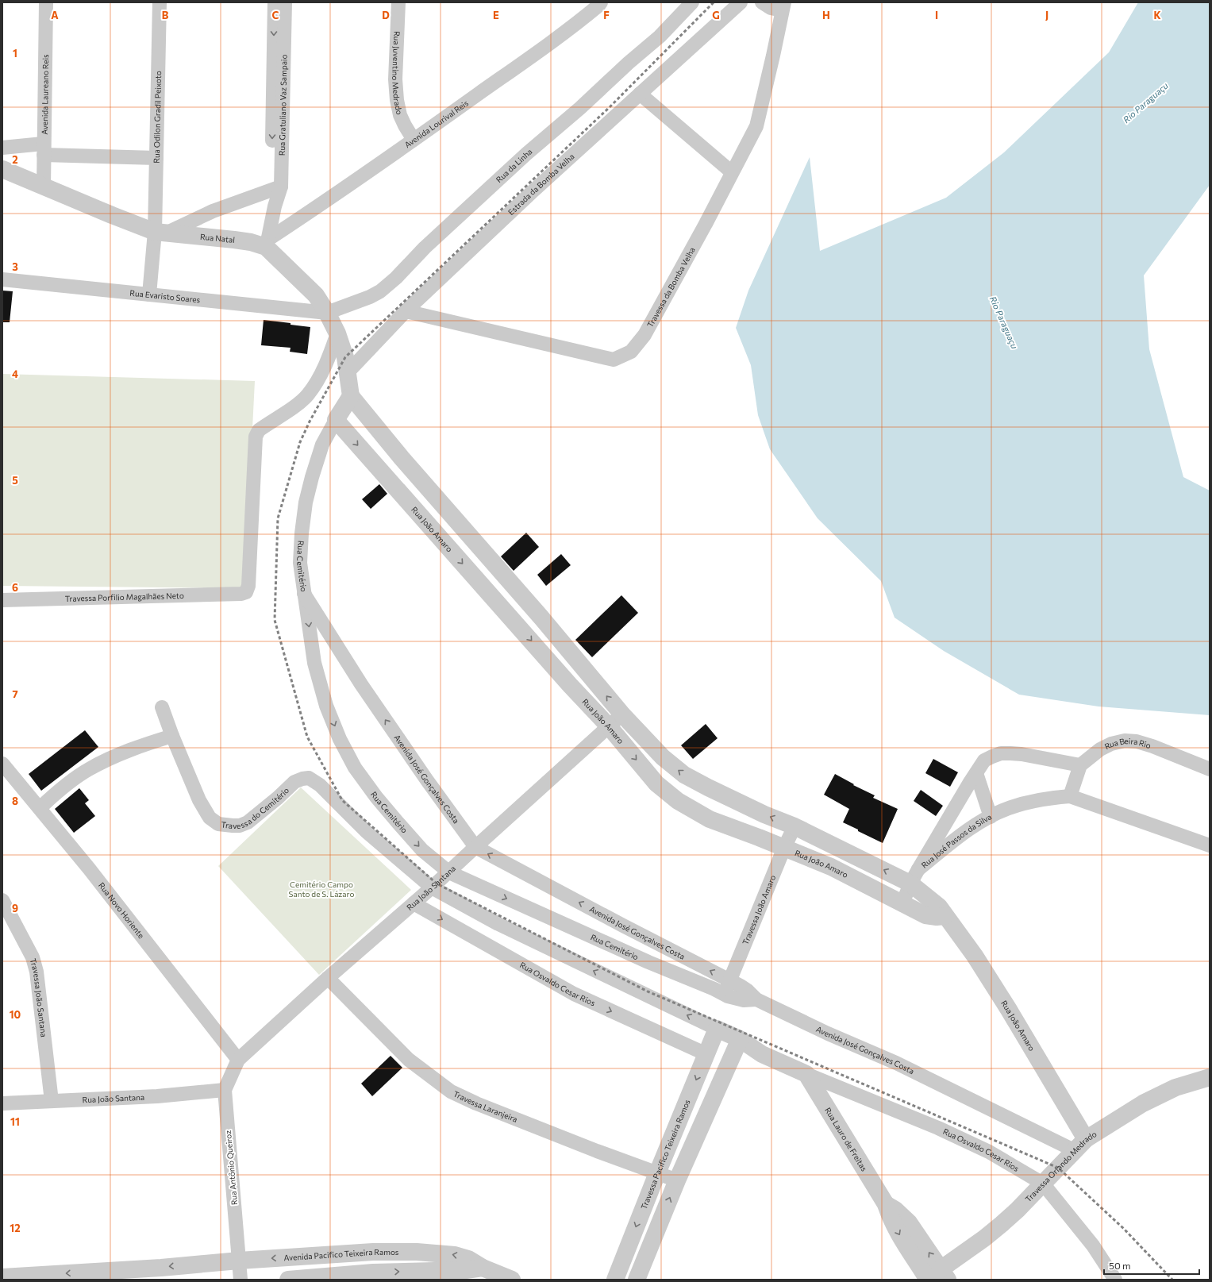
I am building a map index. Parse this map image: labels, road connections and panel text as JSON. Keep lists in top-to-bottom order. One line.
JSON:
{"streets":{"street":["Rua Juventino Medrado","Avenida Laureano Reis","Rua Gratuliano Vaz Sampaio","Rua Odilon Gradil Peixoto","Avenida Lourival Reis","Rua da Linha","Estrada da Bomba Velha","Rua Natal","Travessa da Bomba Velha","Rua Evaristo Soares","Rua João Amaro","Rua Cemitério","Travessa Porfilio Magalhães Neto","Rua Beira Rio","Avenida José Gonçalves Costa","Travessa do Cemitério","Rua José Passos da Silva","Rua João Santana","Travessa João Amaro","Rua Novo Horiente","Rua Osvaldo Cesar Rios","Travessa João Santana","Travessa Laranjeira","Rua Lauro de Freitas","Travessa Pacifico Teixeira Ramos","Travessa Orlando Medrado","Rua Antônio Queiroz","Avenida Pacifico Teixeira Ramos"]},"crossings":[["Rua Juventino Medrado","Avenida Lourival Reis"],["Avenida Laureano Reis","Rua Natal"],["Rua Gratuliano Vaz Sampaio","Avenida Lourival Reis"],["Rua Gratuliano Vaz Sampaio","Rua Natal"],["Rua Odilon Gradil Peixoto","Rua Natal"],["Rua Odilon Gradil Peixoto","Rua Evaristo Soares"],["Avenida Lourival Reis","Rua Natal"],["Rua da Linha","Rua Natal"],["Rua da Linha","Rua Evaristo Soares"],["Estrada da Bomba Velha","Rua Natal"],["Estrada da Bomba Velha","Travessa da Bomba Velha"],["Rua Natal","Rua Evaristo Soares"],["Rua Natal","Rua João Amaro"],["Rua Natal","Travessa Porfilio Magalhães Neto"],["Rua João Amaro","Rua Cemitério"],["Rua João Amaro","Avenida José Gonçalves Costa"],["Rua João Amaro","Rua José Passos da Silva"],["Rua João Amaro","Rua João Santana"],["Rua João Amaro","Travessa João Amaro"],["Rua João Amaro","Travessa Orlando Medrado"],["Rua Cemitério","Avenida José Gonçalves Costa"],["Rua Cemitério","Rua João Santana"],["Rua Cemitério","Travessa João Amaro"],["Rua Beira Rio","Rua José Passos da Silva"],["Avenida José Gonçalves Costa","Rua João Santana"],["Avenida José Gonçalves Costa","Travessa João Amaro"],["Avenida José Gonçalves Costa","Travessa Orlando Medrado"],["Travessa do Cemitério","Rua João Santana"],["Rua João Santana","Rua Novo Horiente"],["Rua João Santana","Rua Osvaldo Cesar Rios"],["Rua João Santana","Travessa João Santana"],["Rua João Santana","Travessa Laranjeira"],["Rua João Santana","Rua Antônio Queiroz"],["Rua Novo Horiente","Rua Antônio Queiroz"],["Rua Osvaldo Cesar Rios","Rua Lauro de Freitas"],["Rua Osvaldo Cesar Rios","Travessa Pacifico Teixeira Ramos"],["Rua Osvaldo Cesar Rios","Travessa Orlando Medrado"],["Travessa Laranjeira","Travessa Pacifico Teixeira Ramos"],["Rua Lauro de Freitas","Travessa Orlando Medrado"],["Rua Antônio Queiroz","Avenida Pacifico Teixeira Ramos"]],"water":["Rio Paraguaçu"],"parks":["Cemitério Campo Santo de S. Lázaro"],"scale_bar":"50 m","grid":{"columns":["A","B","C","D","E","F","G","H","I","J","K"],"rows":["1","2","3","4","5","6","7","8","9","10","11","12"]}}
